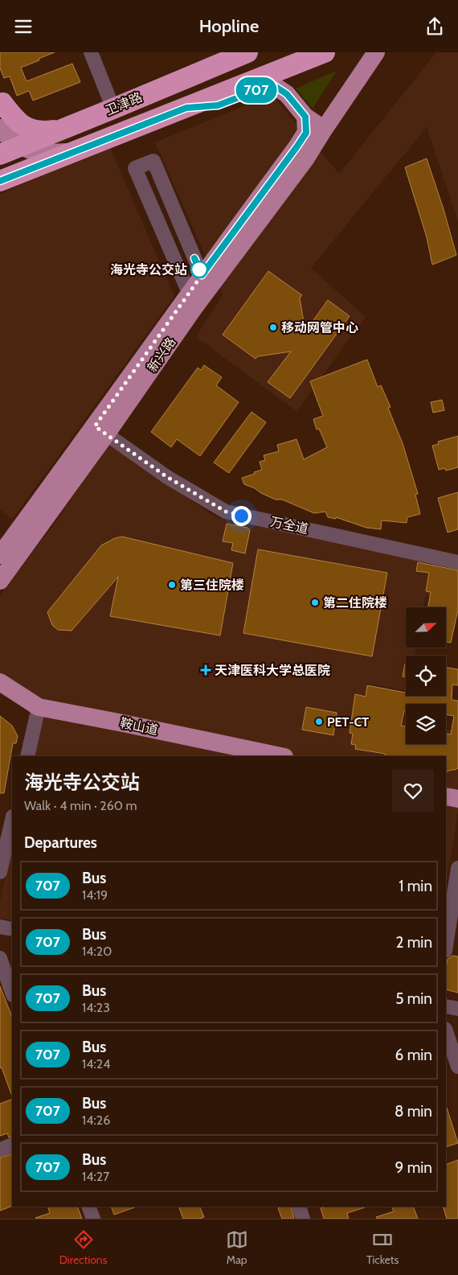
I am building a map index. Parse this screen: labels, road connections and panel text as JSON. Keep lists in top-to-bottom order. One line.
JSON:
{"streets":{"highway":["卫津路"],"main road":["新兴路","鞍山道"],"street":["万全道"]},"crossings":[["新兴路","万全道"]],"places":{"other":["海光寺公交站","移动网管中心","第三住院楼","第二住院楼","PET-CT"],"health":["天津医科大学总医院"]},"lines":["bus line 707"],"north":"top right","page":{"header":"Hopline","on_map":"707","heading":[["海光寺公交站","Walk · 4 min · 260 m"],"Departures"],"list":[{"mark":"707","name":"Bus","note":"14:19","value":"1 min"},{"mark":"707","name":"Bus","note":"14:20","value":"2 min"},{"mark":"707","name":"Bus","note":"14:23","value":"5 min"},{"mark":"707","name":"Bus","note":"14:24","value":"6 min"},{"mark":"707","name":"Bus","note":"14:26","value":"8 min"},{"mark":"707","name":"Bus","note":"14:27","value":"9 min"}],"tabs":["Directions","Map","Tickets"]}}
